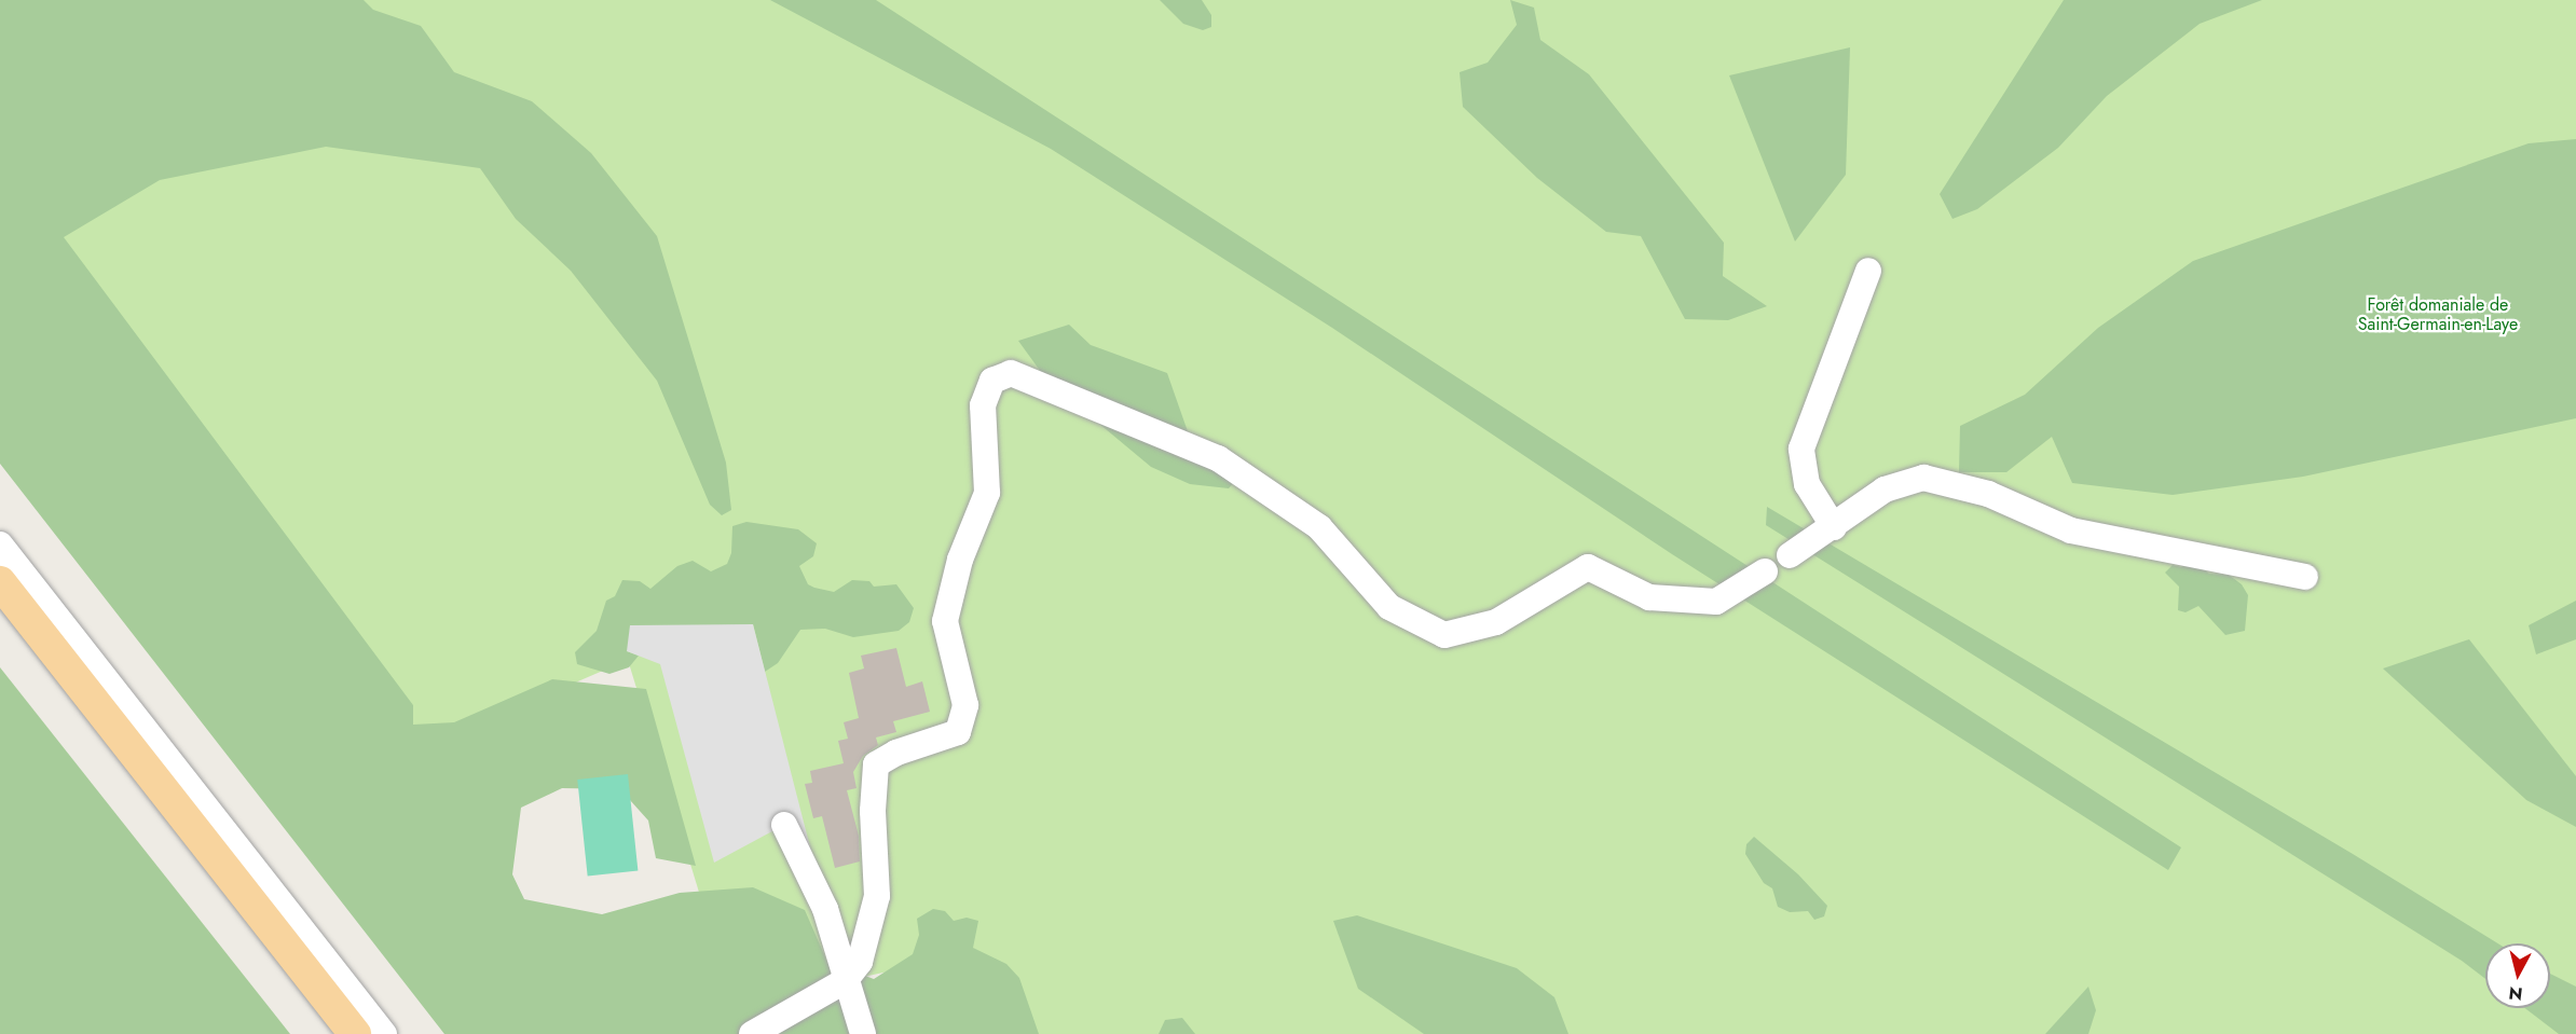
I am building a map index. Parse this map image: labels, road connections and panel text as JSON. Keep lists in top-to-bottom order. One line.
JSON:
{"parks":["Forêt domaniale de Saint-Germain-en-Laye"],"north":"bottom"}
